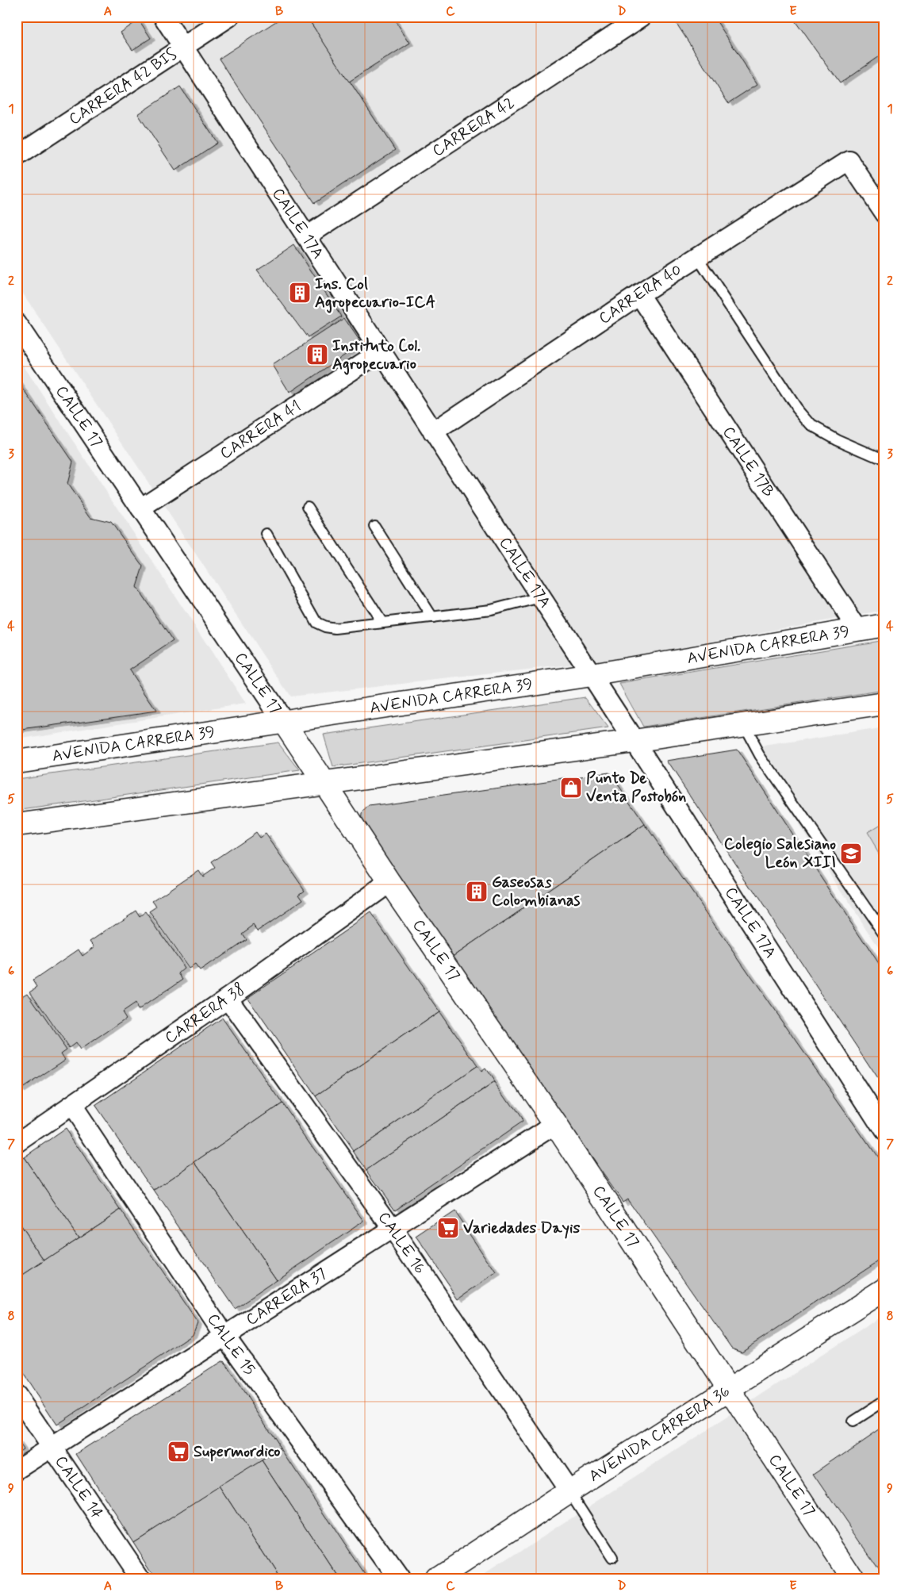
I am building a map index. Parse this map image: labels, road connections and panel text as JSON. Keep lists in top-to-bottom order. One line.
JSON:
{"streets":{"street":["CARRERA 42 BIS","CARRERA 42","CALLE 17A","CARRERA 40","CALLE 17","CARRERA 41","CALLE 17B","AVENIDA CARRERA 39","CARRERA 38","CALLE 16","CARRERA 37","CALLE 15","AVENIDA CARRERA 36","CALLE 14"]},"crossings":[["CARRERA 42 BIS","CALLE 17A"],["CARRERA 42","CALLE 17A"],["CALLE 17A","CARRERA 40"],["CALLE 17A","CARRERA 41"],["CALLE 17A","AVENIDA CARRERA 39"],["CARRERA 40","CALLE 17B"],["CALLE 17","CARRERA 41"],["CALLE 17","AVENIDA CARRERA 39"],["CALLE 17","CARRERA 38"],["CALLE 17","CARRERA 37"],["CALLE 17","AVENIDA CARRERA 36"],["CALLE 17B","AVENIDA CARRERA 39"],["CARRERA 38","CALLE 16"],["CARRERA 38","CALLE 15"],["CALLE 16","CARRERA 37"],["CALLE 16","AVENIDA CARRERA 36"],["CARRERA 37","CALLE 15"],["CARRERA 37","CALLE 14"]],"places":{"building":["Ins. Col Agropecuario-ICA","Instituto Col. Agropecuario","Gaseosas Colombianas"],"shop":["Punto De Venta Postobón"],"school or university":["Colegio Salesiano León XIII"],"supermarket":["Variedades Dayis","Supermordico"]},"grid":{"columns":["A","B","C","D","E"],"rows":["1","2","3","4","5","6","7","8","9"]}}
